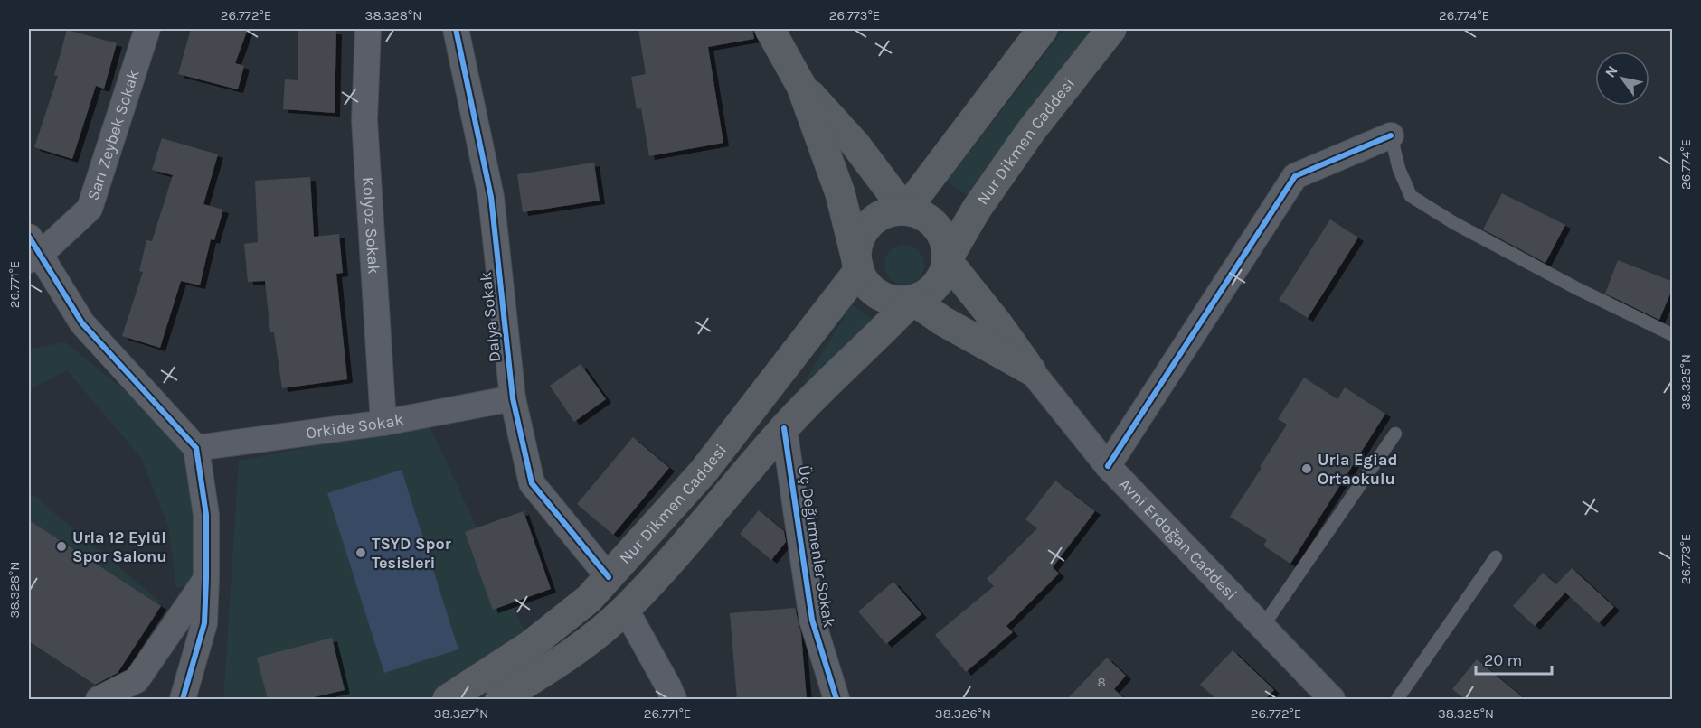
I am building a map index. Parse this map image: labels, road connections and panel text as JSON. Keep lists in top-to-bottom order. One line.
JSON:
{"streets":{"main road":["Nur Dikmen Caddesi"],"street":["Sarı Zeybek Sokak","Kolyoz Sokak","Dalya Sokak","Orkide Sokak","Avni Erdoğan Caddesi","Üç Değirmenler Sokak"]},"crossings":[["Nur Dikmen Caddesi","Dalya Sokak"],["Kolyoz Sokak","Orkide Sokak"],["Dalya Sokak","Orkide Sokak"]],"places":["Urla Egiad Ortaokulu","Urla 12 Eylül Spor Salonu","TSYD Spor Tesisleri"],"house_numbers":["8"],"scale_bar":"20 m","north":"top left","coordinates":["26.772°E","38.328°N","26.773°E","26.774°E","26.771°E","38.325°N","38.327°N","38.326°N"]}
